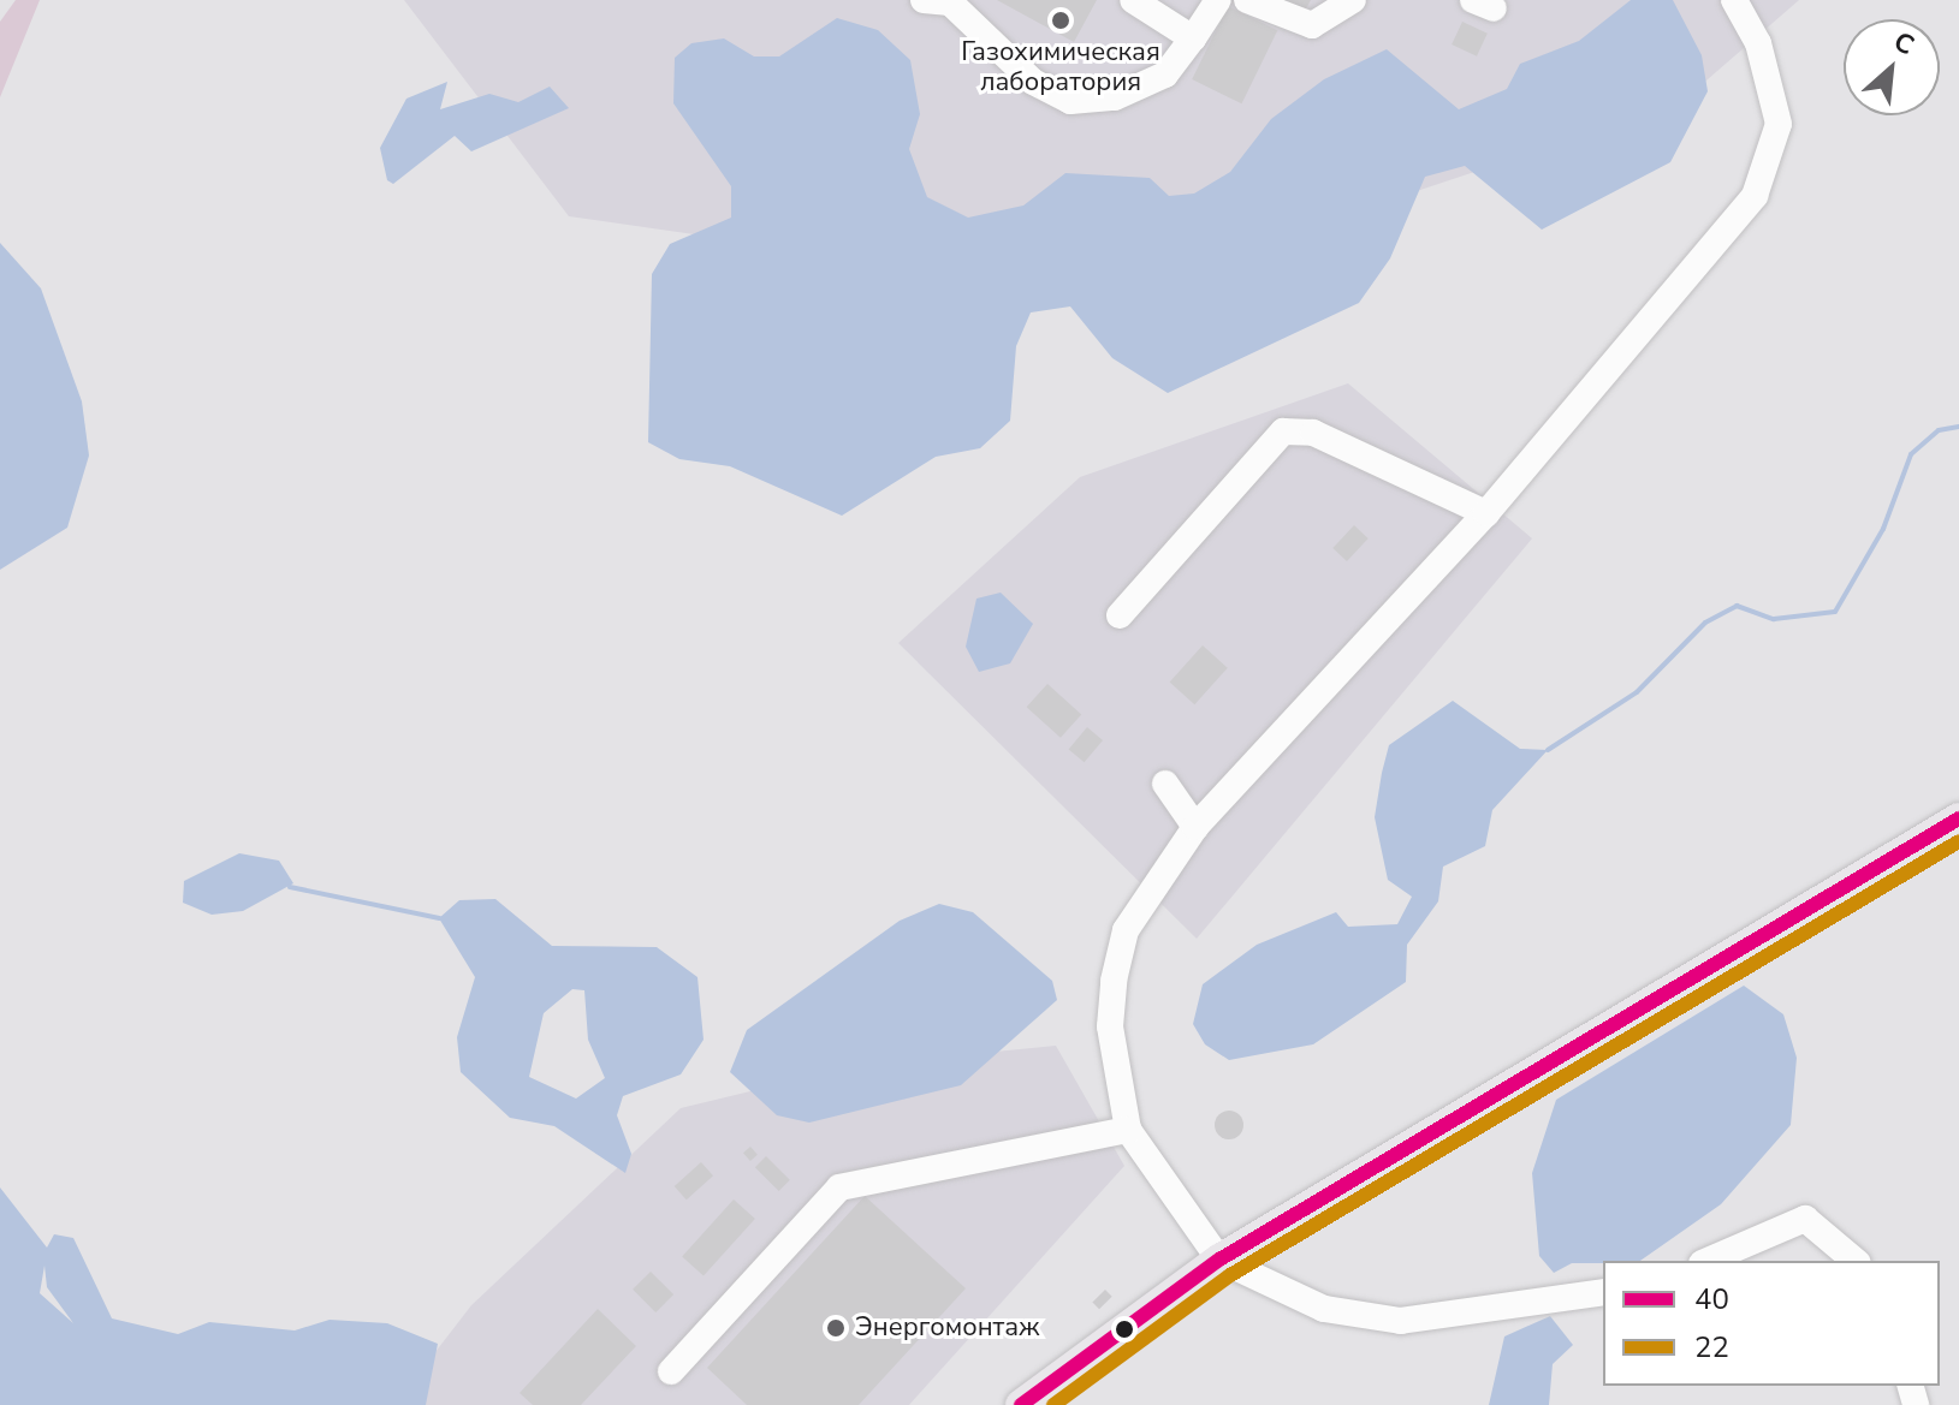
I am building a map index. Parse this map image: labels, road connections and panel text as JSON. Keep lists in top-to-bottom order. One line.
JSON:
{"places":["Газохимическая лаборатория","Энергомонтаж"],"lines":["transit line 40","transit line 22"],"legend":["40","22"],"north":"top right"}
